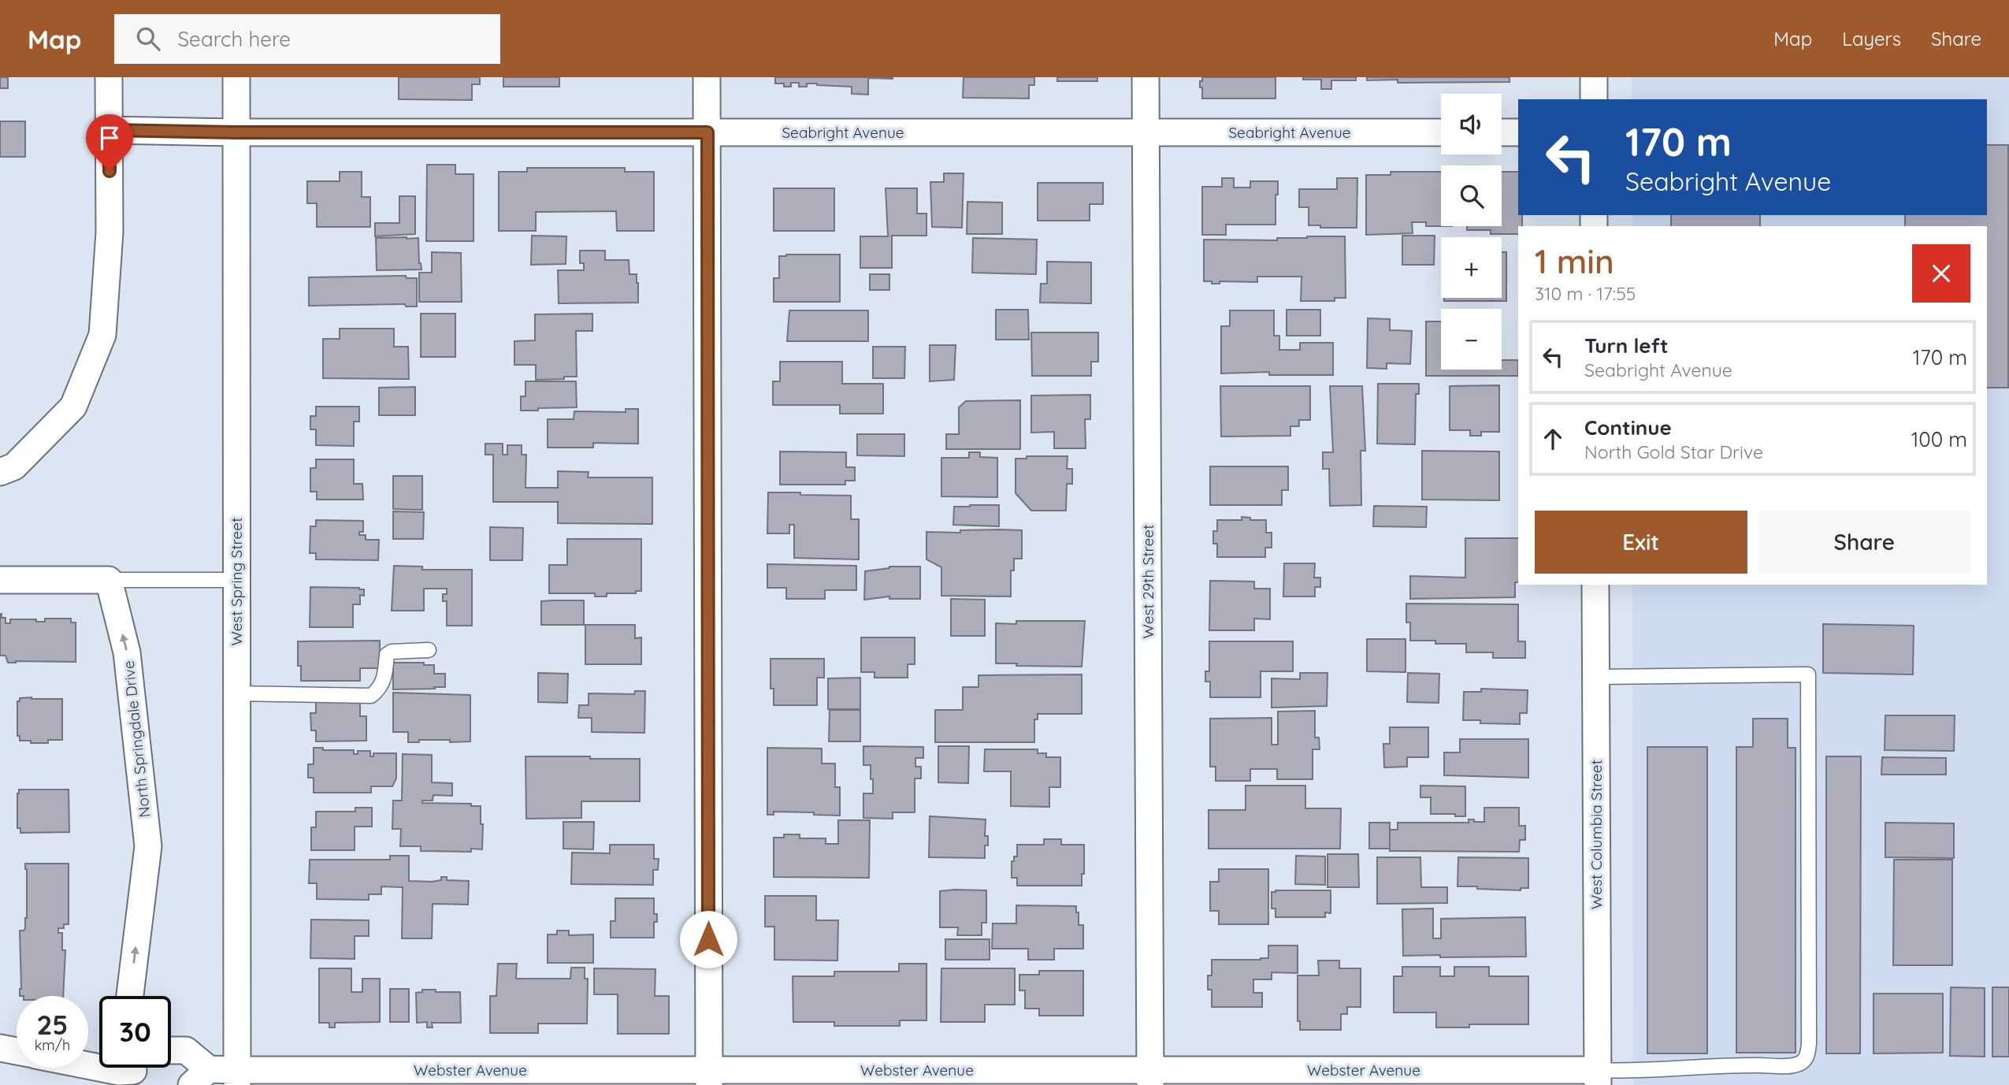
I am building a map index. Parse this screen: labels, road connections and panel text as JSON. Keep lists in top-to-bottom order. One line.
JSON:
{"streets":{"street":["Seabright Avenue","West Spring Street","West 29th Street","North Springdale Drive","West Columbia Street","Webster Avenue"]},"crossings":[["Seabright Avenue","West Spring Street"],["Seabright Avenue","West 29th Street"],["West Spring Street","Webster Avenue"],["West 29th Street","Webster Avenue"],["West Columbia Street","Webster Avenue"]],"one_way":["North Springdale Drive"],"page":{"header":"Map","search":"Search here","nav":["Map","Layers","Share"],"map_buttons":["+","−"],"turn":["170 m","Seabright Avenue"],"heading":["1 min","310 m · 17:55"],"list":[{"name":"Turn left","note":"Seabright Avenue","value":"170 m"},{"name":"Continue","note":"North Gold Star Drive","value":"100 m"}],"buttons":["Exit","Share"],"speed":"25 km/h","limit":"30"}}
